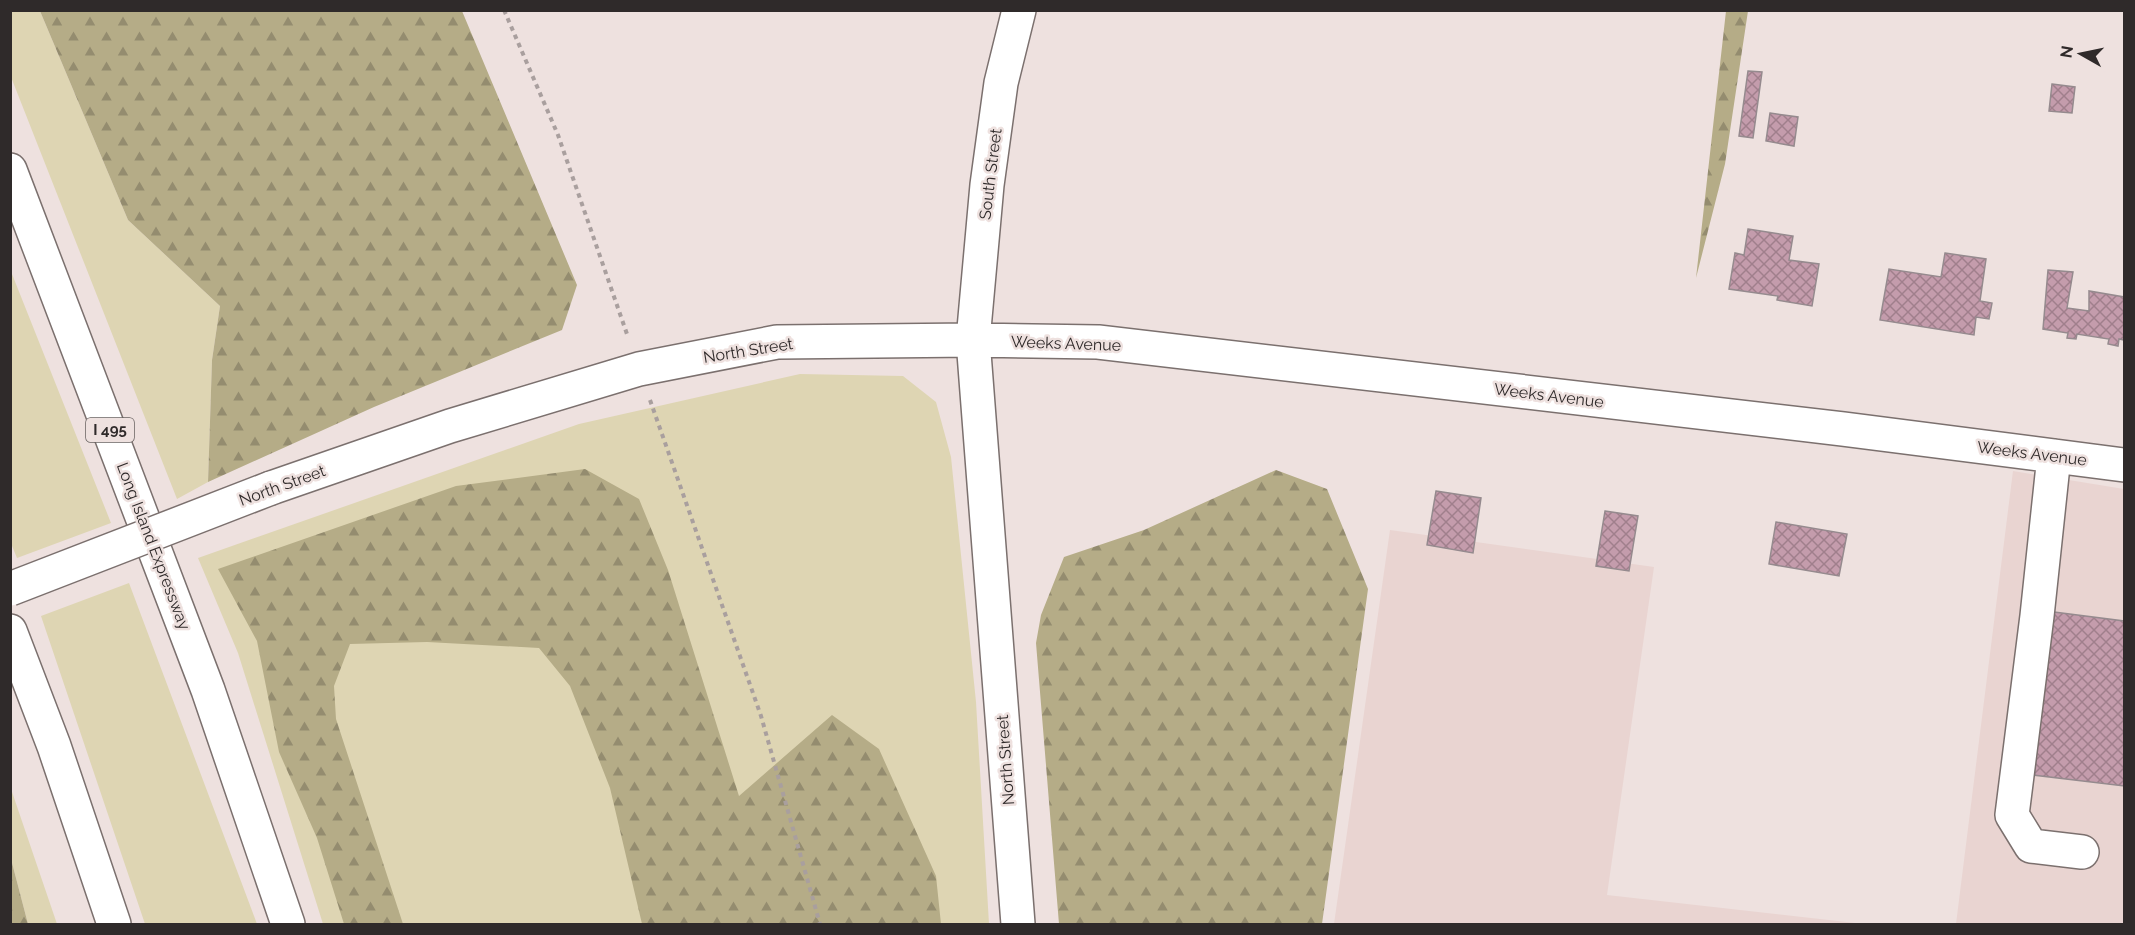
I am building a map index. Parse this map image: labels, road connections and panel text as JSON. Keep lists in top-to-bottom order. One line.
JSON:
{"streets":{"main road":["South Street","Weeks Avenue","North Street","I 495","Long Island Expressway"]},"crossings":[["South Street","Weeks Avenue"],["South Street","North Street"],["Weeks Avenue","North Street"]],"north":"left"}
